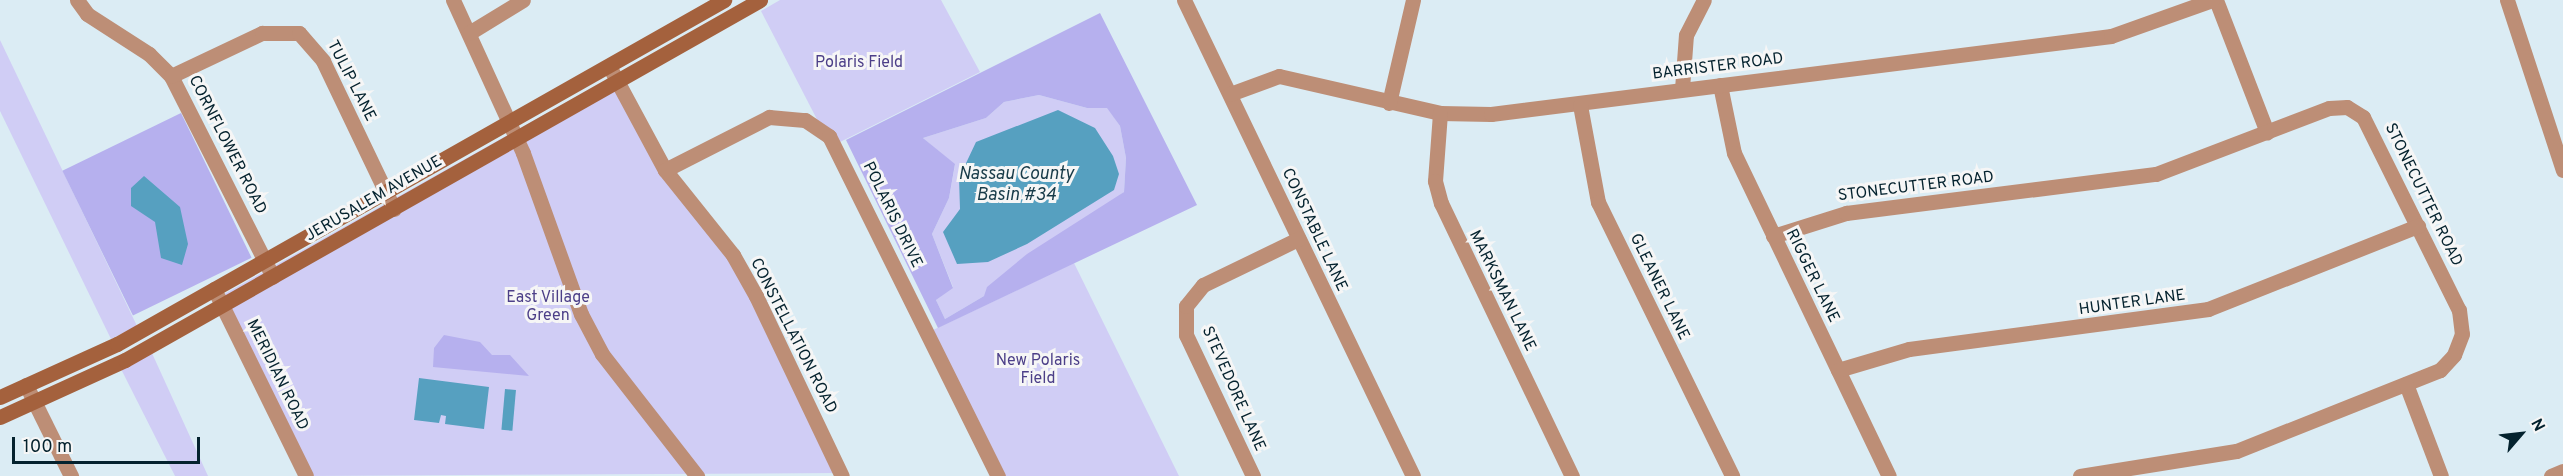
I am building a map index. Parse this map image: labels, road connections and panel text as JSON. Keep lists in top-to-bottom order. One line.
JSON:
{"streets":{"main road":["JERUSALEM AVENUE"],"street":["BARRISTER ROAD","TULIP LANE","CORNFLOWER ROAD","STONECUTTER ROAD","POLARIS DRIVE","CONSTABLE LANE","RIGGER LANE","GLEANER LANE","MARKSMAN LANE","HUNTER LANE","CONSTELLATION ROAD","MERIDIAN ROAD","STEVEDORE LANE"]},"crossings":[["BARRISTER ROAD","CONSTABLE LANE"],["BARRISTER ROAD","RIGGER LANE"],["BARRISTER ROAD","GLEANER LANE"],["BARRISTER ROAD","MARKSMAN LANE"],["TULIP LANE","CORNFLOWER ROAD"],["TULIP LANE","JERUSALEM AVENUE"],["CORNFLOWER ROAD","JERUSALEM AVENUE"],["STONECUTTER ROAD","RIGGER LANE"],["STONECUTTER ROAD","HUNTER LANE"],["JERUSALEM AVENUE","CONSTELLATION ROAD"],["JERUSALEM AVENUE","MERIDIAN ROAD"],["POLARIS DRIVE","CONSTELLATION ROAD"],["CONSTABLE LANE","STEVEDORE LANE"],["RIGGER LANE","HUNTER LANE"]],"water":["Nassau County Basin #34"],"parks":["Polaris Field","East Village Green","New Polaris Field"],"scale_bar":"100 m","north":"top right"}
